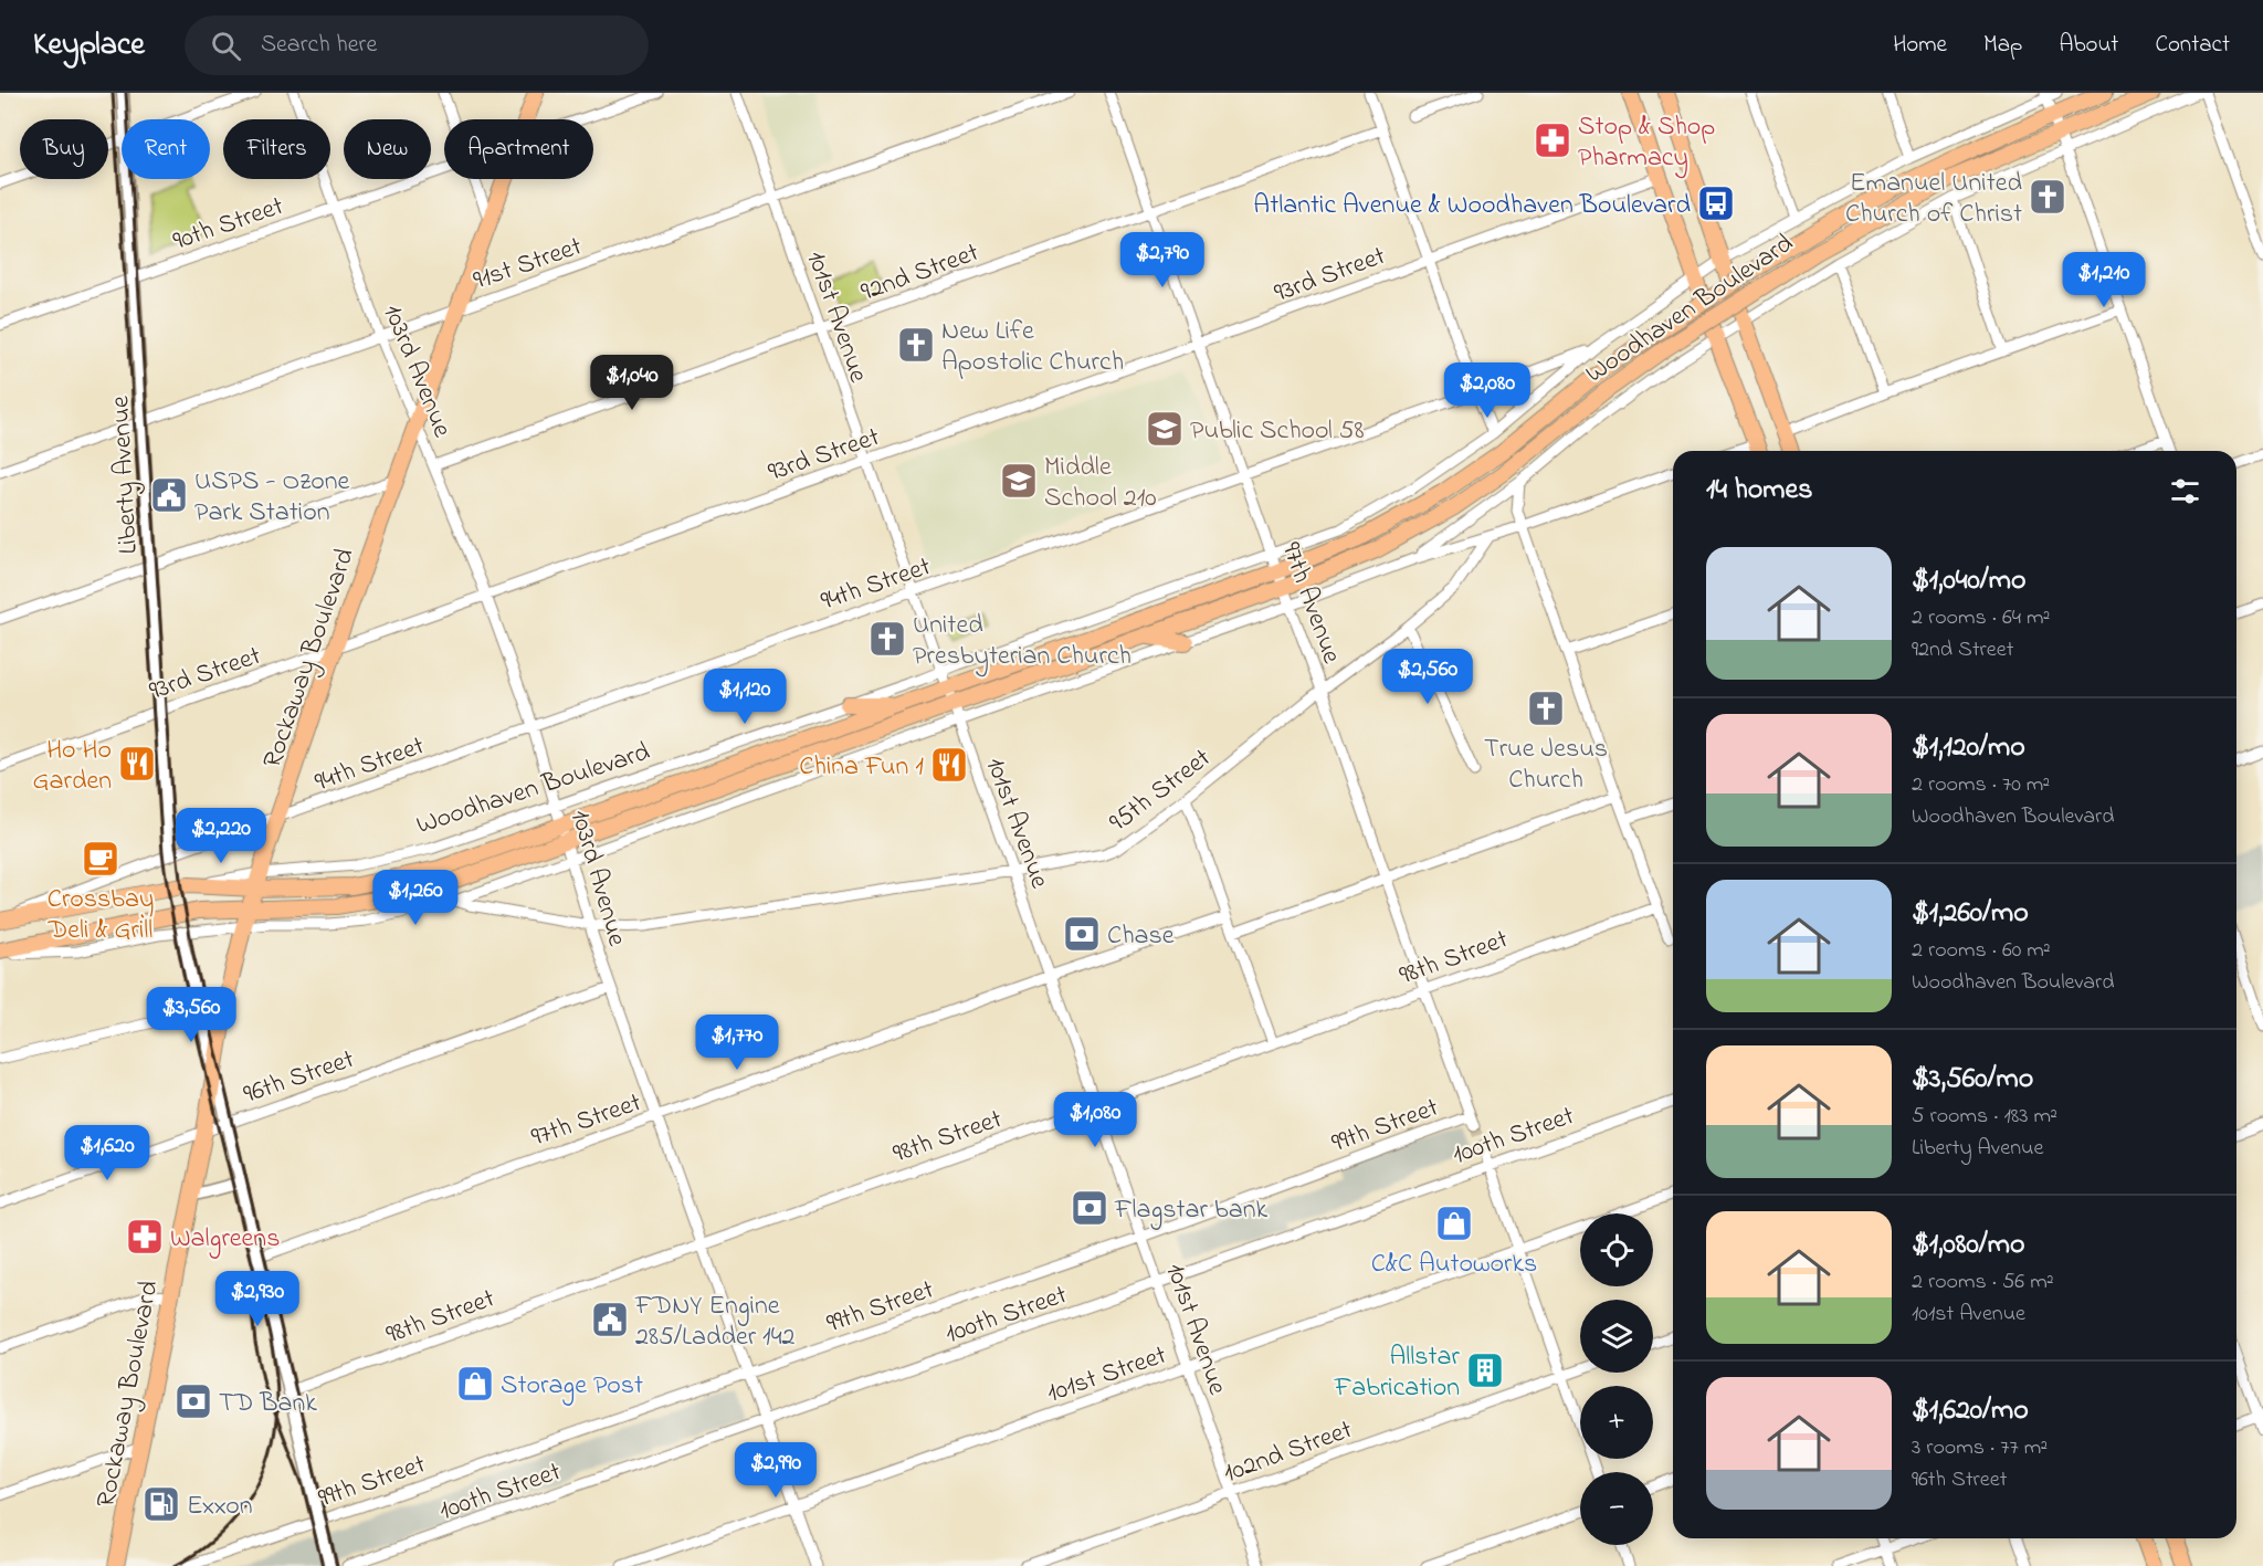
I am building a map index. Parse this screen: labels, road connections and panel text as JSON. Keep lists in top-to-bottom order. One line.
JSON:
{"streets":{"main road":["Woodhaven Boulevard","Rockaway Boulevard"],"street":["90th Street","91st Street","92nd Street","93rd Street","101st Avenue","103rd Avenue","Liberty Avenue","94th Street","97th Avenue","95th Street","98th Street","96th Street","97th Street","99th Street","100th Street","101st Street","102nd Street"]},"crossings":[["90th Street","103rd Avenue"],["90th Street","Liberty Avenue"],["91st Street","101st Avenue"],["91st Street","103rd Avenue"],["91st Street","Liberty Avenue"],["91st Street","Rockaway Boulevard"],["92nd Street","101st Avenue"],["92nd Street","103rd Avenue"],["92nd Street","97th Avenue"],["93rd Street","101st Avenue"],["93rd Street","103rd Avenue"],["93rd Street","Liberty Avenue"],["93rd Street","97th Avenue"],["93rd Street","Rockaway Boulevard"],["Woodhaven Boulevard","101st Avenue"],["Woodhaven Boulevard","103rd Avenue"],["Woodhaven Boulevard","94th Street"],["Woodhaven Boulevard","97th Avenue"],["Woodhaven Boulevard","Rockaway Boulevard"],["Woodhaven Boulevard","95th Street"],["101st Avenue","94th Street"],["101st Avenue","95th Street"],["101st Avenue","98th Street"],["101st Avenue","97th Street"],["101st Avenue","99th Street"],["101st Avenue","100th Street"],["101st Avenue","101st Street"],["101st Avenue","102nd Street"],["103rd Avenue","94th Street"],["103rd Avenue","Rockaway Boulevard"],["103rd Avenue","95th Street"],["103rd Avenue","98th Street"],["103rd Avenue","96th Street"],["103rd Avenue","97th Street"],["103rd Avenue","99th Street"],["103rd Avenue","100th Street"],["103rd Avenue","101st Street"],["Liberty Avenue","94th Street"],["94th Street","97th Avenue"],["94th Street","Rockaway Boulevard"],["97th Avenue","95th Street"],["97th Avenue","98th Street"],["97th Avenue","99th Street"],["Rockaway Boulevard","96th Street"]],"places":{"pharmacy":["Stop & Shop Pharmacy","Walgreens"],"church":["Emanuel United Church of Christ","New Life Apostolic Church","United Presbyterian Church","True Jesus Church"],"bus stop":["Atlantic Avenue & Woodhaven Boulevard"],"school or university":["Public School 58","Middle School 210"],"public building":["USPS - Ozone Park Station","FDNY Engine 285/Ladder 142"],"restaurant":["Ho Ho Garden","China Fun 1"],"cafe":["Crossbay Deli & Grill"],"bank":["Chase","Flagstar bank","TD Bank"],"shop":["C&C Autoworks","Storage Post"],"building":["Allstar Fabrication"],"fuel station":["Exxon"]},"page":{"header":"Keyplace","search":"Search here","nav":["Home","Map","About","Contact"],"chip":["Buy","Rent","Filters","New","Apartment"],"price":["$2,790","$1,210","$1,040","$2,080","$2,560","$1,120","$2,220","$1,260","$3,560","$1,770","$1,080","$1,620","$2,930","$2,990"],"heading":"14 homes","list":[{"name":"$1,040/mo","note":"2 rooms · 64 m² · 92nd Street"},{"name":"$1,120/mo","note":"2 rooms · 70 m² · Woodhaven Boulevard"},{"name":"$1,260/mo","note":"2 rooms · 60 m² · Woodhaven Boulevard"},{"name":"$3,560/mo","note":"5 rooms · 183 m² · Liberty Avenue"},{"name":"$1,080/mo","note":"2 rooms · 56 m² · 101st Avenue"},{"name":"$1,620/mo","note":"3 rooms · 77 m² · 96th Street"}],"map_buttons":["+","−"]}}
